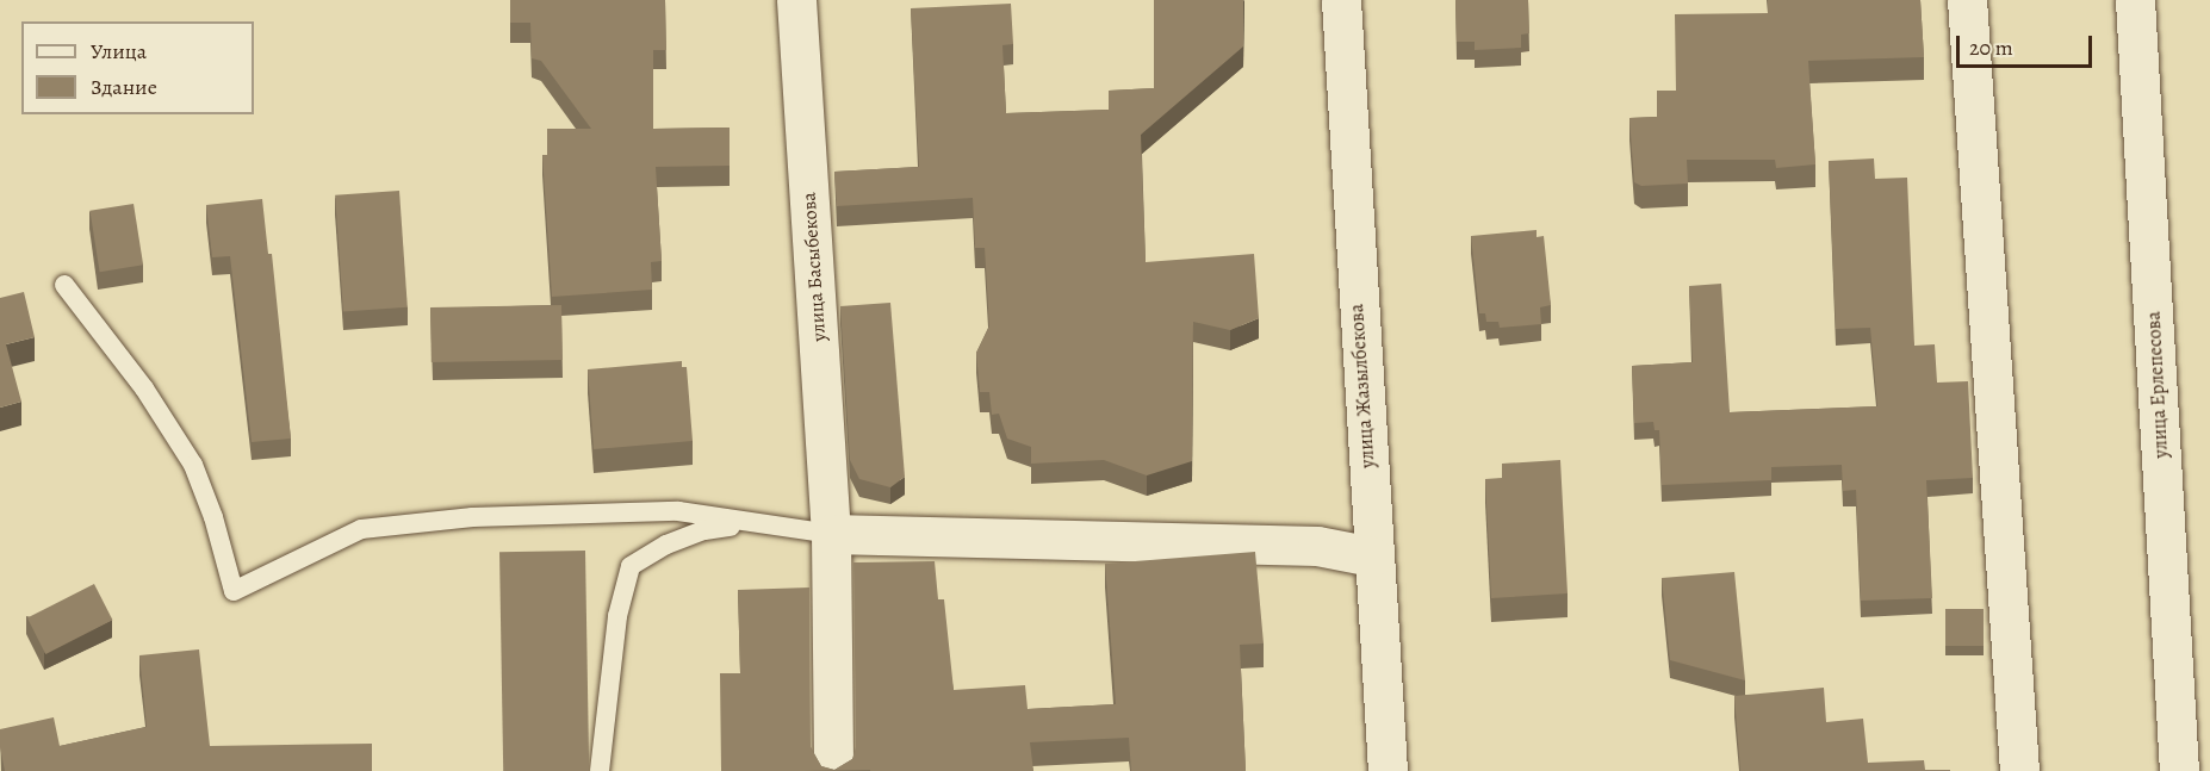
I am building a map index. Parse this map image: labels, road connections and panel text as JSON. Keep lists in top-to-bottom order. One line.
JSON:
{"streets":{"street":["улица Басыбекова","улица Ерлепесова","улица Жазылбекова"]},"legend":["Улица","Здание"],"scale_bar":"20 m"}
